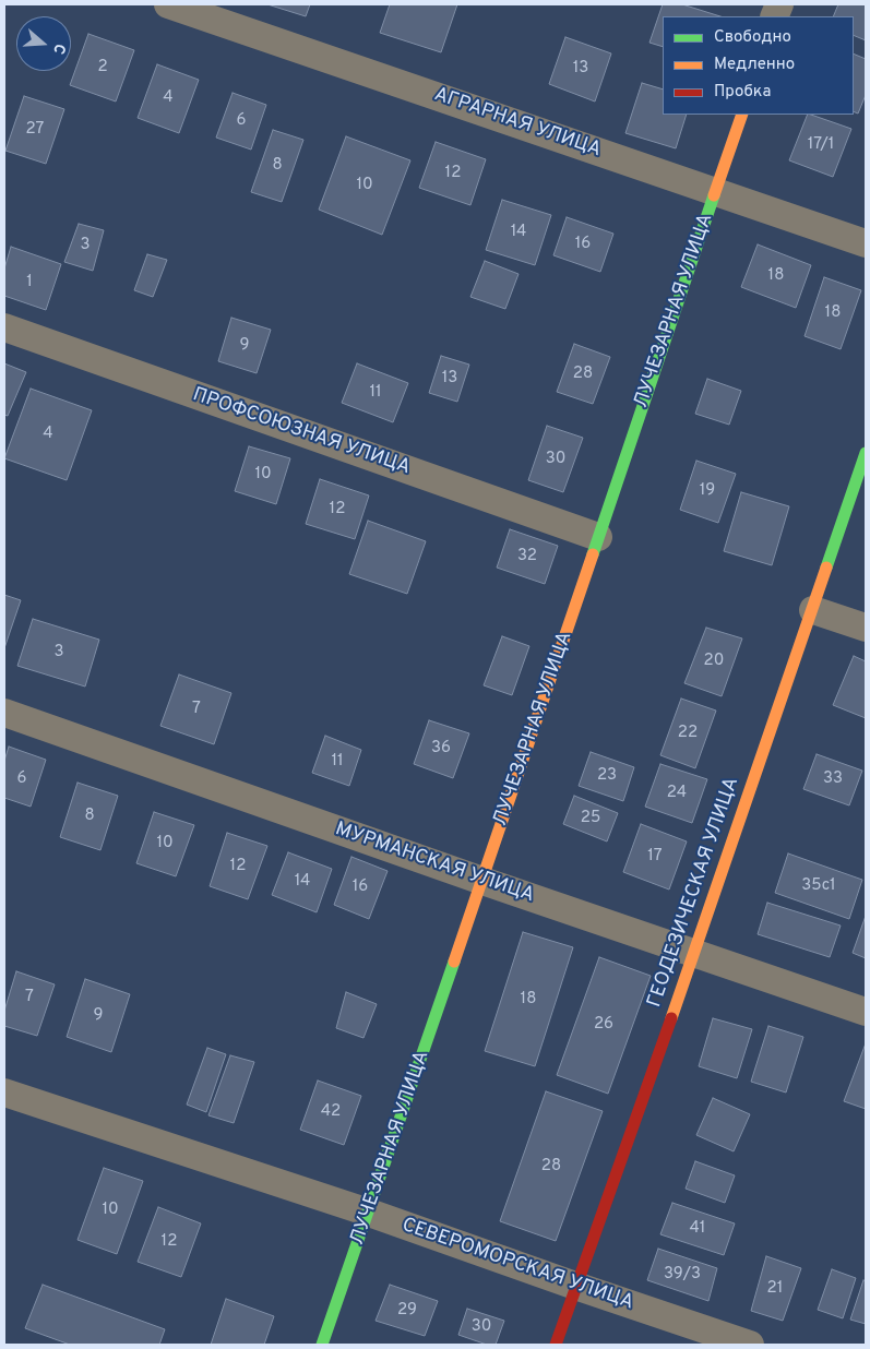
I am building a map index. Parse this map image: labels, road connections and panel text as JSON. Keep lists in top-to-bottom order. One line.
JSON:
{"streets":{"street":["АГРАРНАЯ УЛИЦА","ЛУЧЕЗАРНАЯ УЛИЦА","ПРОФСОЮЗНАЯ УЛИЦА","МУРМАНСКАЯ УЛИЦА","ГЕОДЕЗИЧЕСКАЯ УЛИЦА","СЕВЕРОМОРСКАЯ УЛИЦА"]},"crossings":[["АГРАРНАЯ УЛИЦА","ЛУЧЕЗАРНАЯ УЛИЦА"],["ЛУЧЕЗАРНАЯ УЛИЦА","ПРОФСОЮЗНАЯ УЛИЦА"],["ЛУЧЕЗАРНАЯ УЛИЦА","МУРМАНСКАЯ УЛИЦА"],["ЛУЧЕЗАРНАЯ УЛИЦА","СЕВЕРОМОРСКАЯ УЛИЦА"],["МУРМАНСКАЯ УЛИЦА","ГЕОДЕЗИЧЕСКАЯ УЛИЦА"],["ГЕОДЕЗИЧЕСКАЯ УЛИЦА","СЕВЕРОМОРСКАЯ УЛИЦА"]],"house_numbers":["2","13","4","6","27","17/1","8","12","10","14","16","3","18","1","18","9","28","13","11","4","30","10","19","12","32","3","20","7","22","36","11","23","6","33","24","8","25","10","17","12","14","35с1","16","7","18","9","26","42","28","10","41","12","39/3","21","29","30"],"legend":["Свободно","Медленно","Пробка"],"north":"right"}
